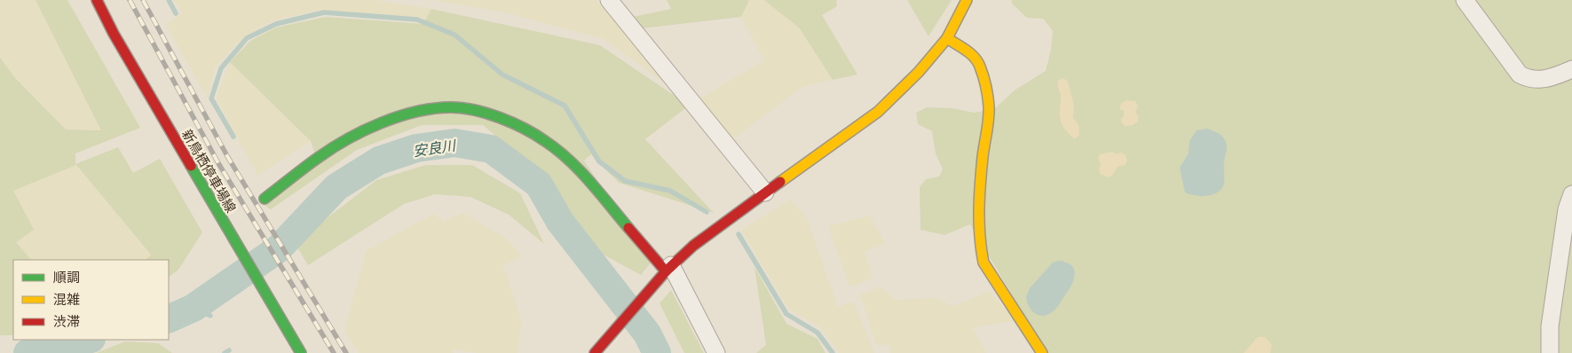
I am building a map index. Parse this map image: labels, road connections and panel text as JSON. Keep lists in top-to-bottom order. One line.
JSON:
{"streets":{"street":["新鳥栖停車場線"]},"water":["安良川"],"legend":["順調","混雑","渋滞"]}
